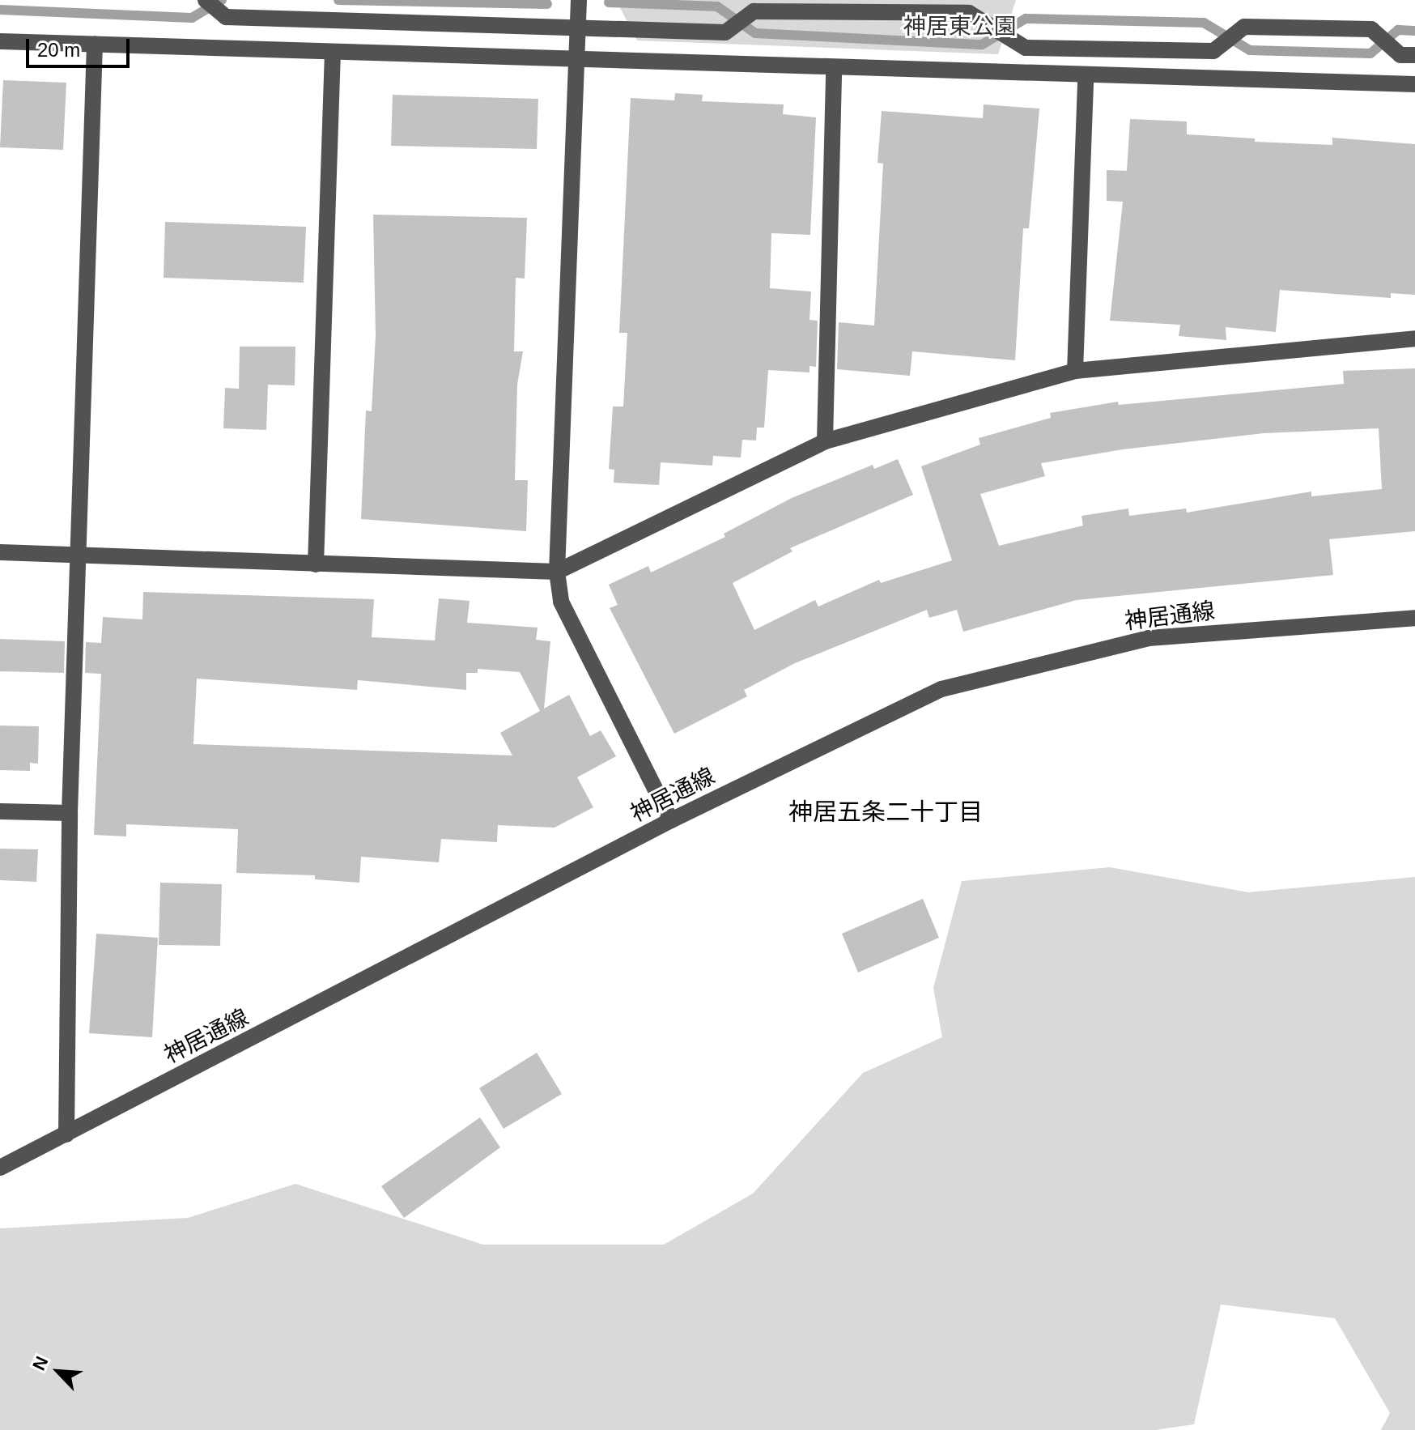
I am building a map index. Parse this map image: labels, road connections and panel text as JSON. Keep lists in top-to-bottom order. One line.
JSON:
{"streets":{"street":["神居通線"]},"districts":["神居五条二十丁目"],"parks":["神居東公園"],"scale_bar":"20 m","north":"top left"}
